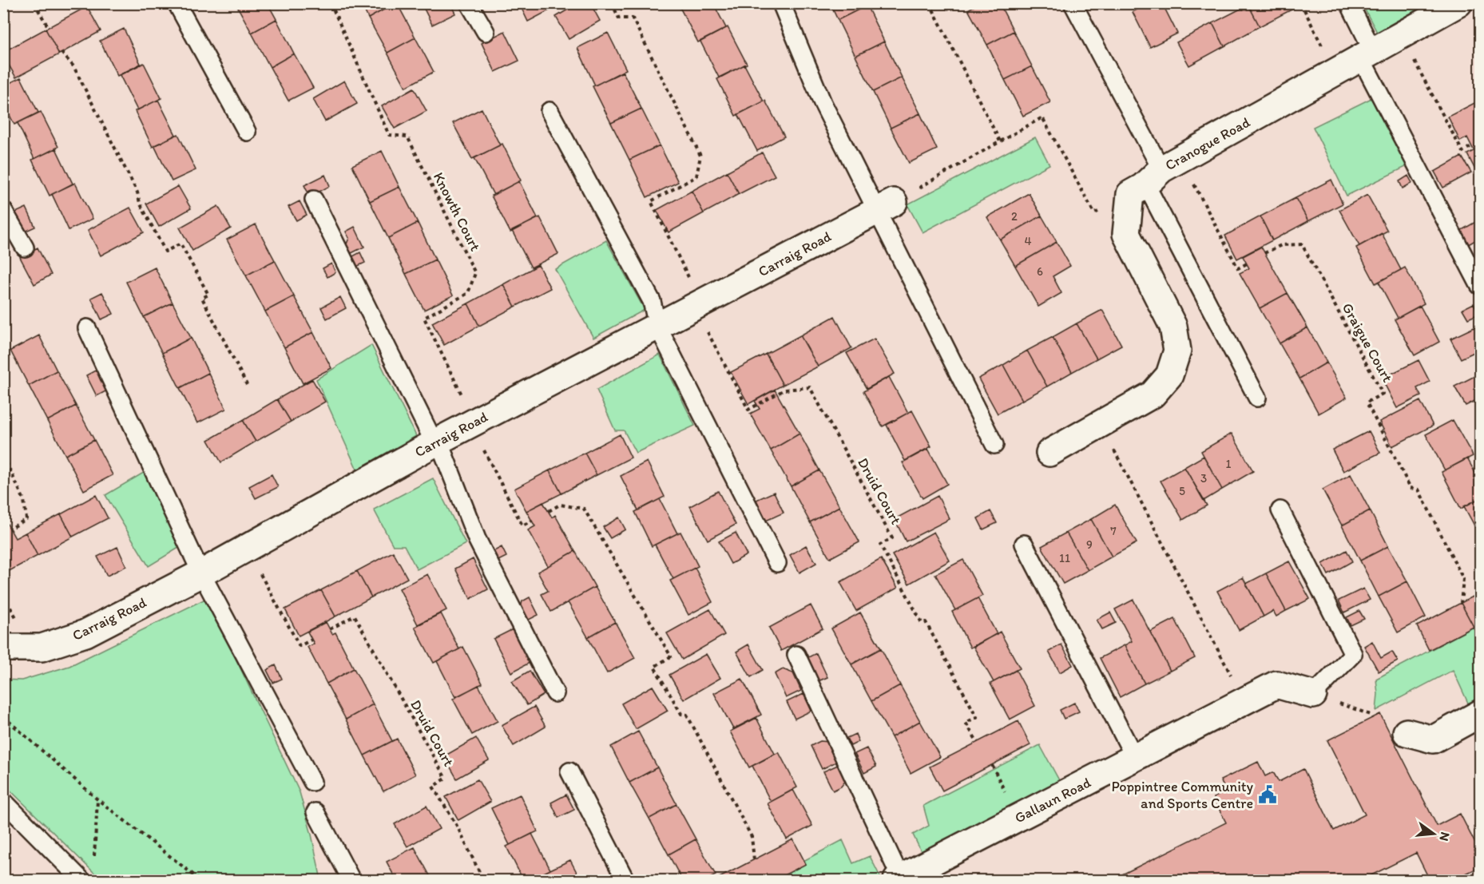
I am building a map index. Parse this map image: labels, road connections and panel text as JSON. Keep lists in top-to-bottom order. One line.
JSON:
{"streets":{"street":["Cranogue Road","Carraig Road","Gallaun Road"],"path":["Knowth Court","Graigue Court","Druid Court"]},"crossings":[["Knowth Court","Carraig Road"],["Carraig Road","Druid Court"]],"places":{"public building":["Poppintree Community and Sports Centre"]},"house_numbers":["2","4","6","1","3","5","7","9","11"],"north":"right"}
